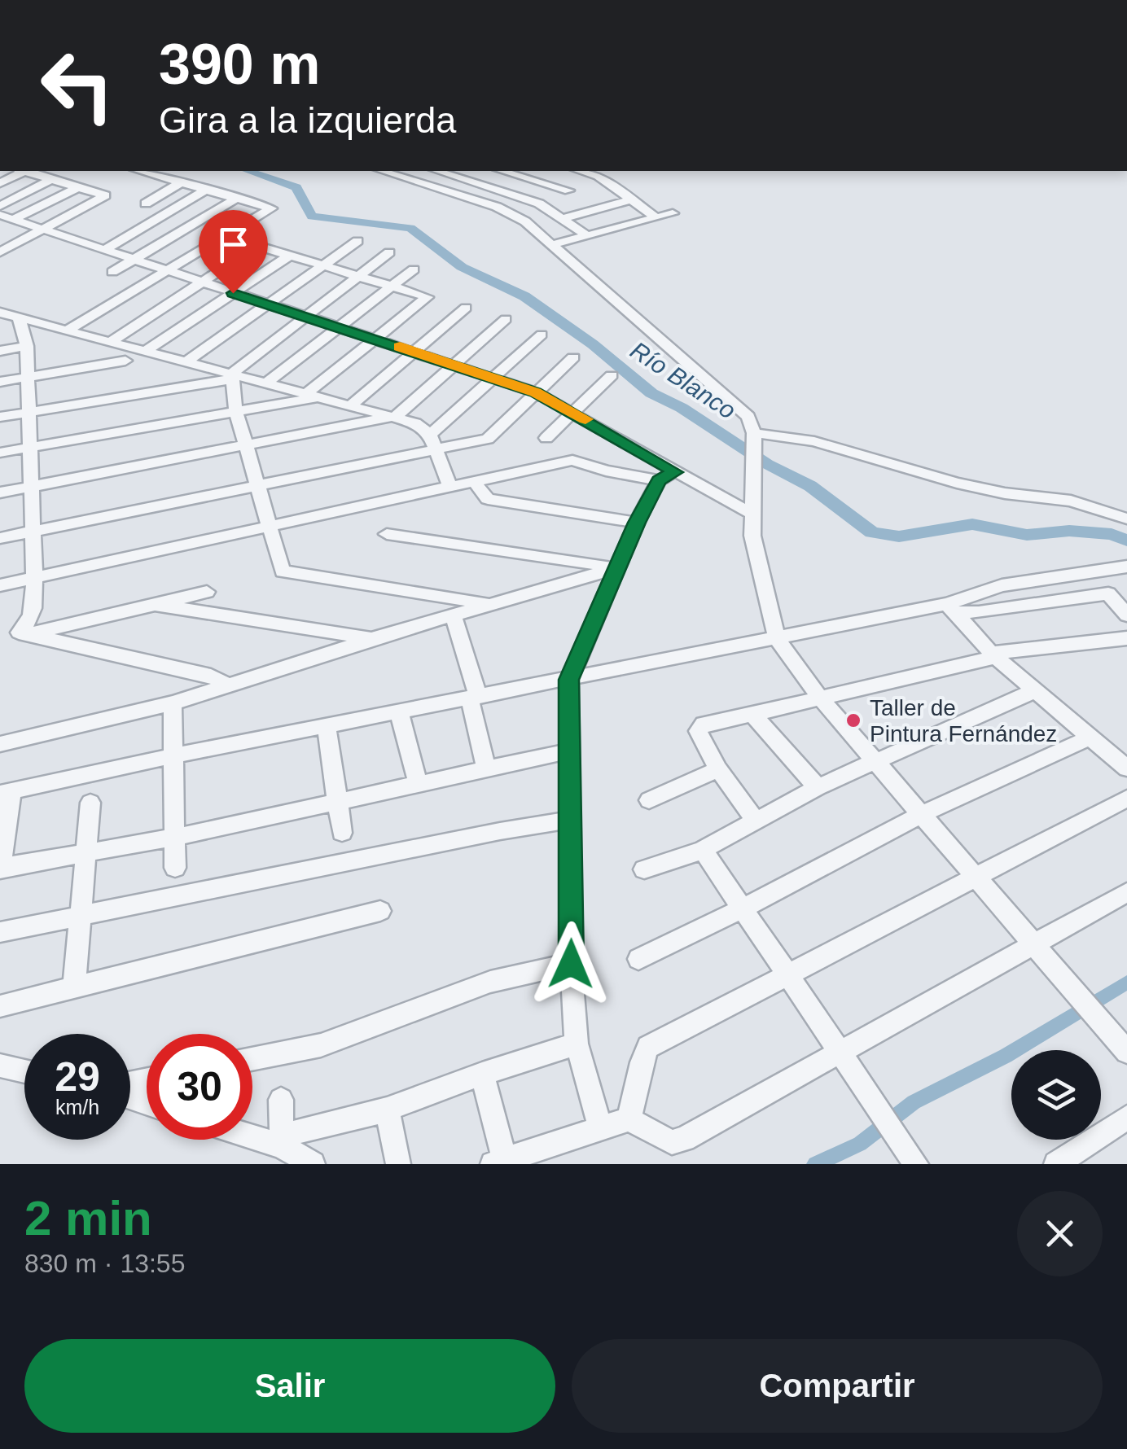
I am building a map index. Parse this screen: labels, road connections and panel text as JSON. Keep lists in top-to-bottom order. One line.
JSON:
{"water":["Río Blanco"],"places":["Taller de Pintura Fernández"],"page":{"turn":["390 m","Gira a la izquierda"],"speed":"29 km/h","limit":"30","heading":["2 min","830 m · 13:55"],"buttons":["Salir","Compartir"]}}
